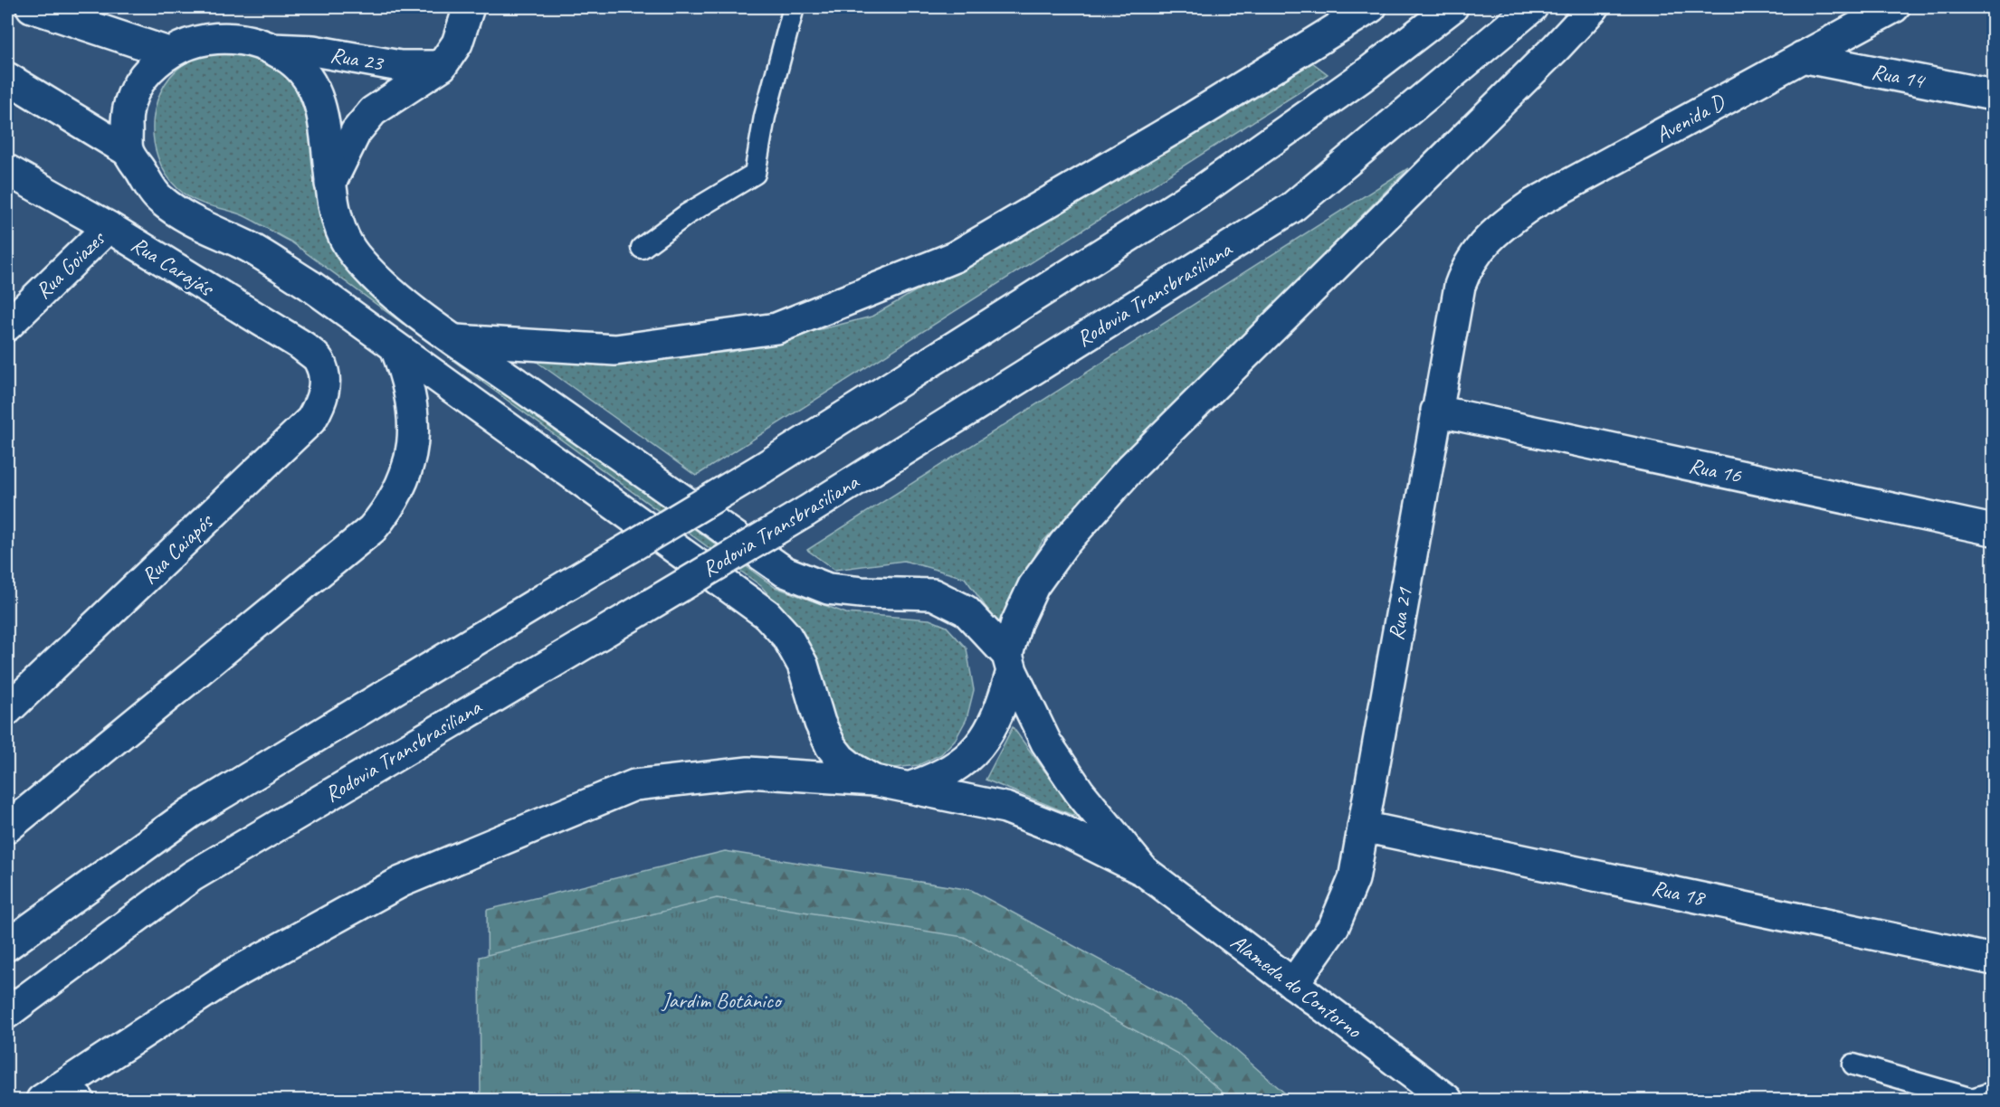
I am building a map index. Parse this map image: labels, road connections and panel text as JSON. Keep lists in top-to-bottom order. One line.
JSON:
{"streets":{"main road":["Rua 23","Rua 14","Avenida D","Rua Goiazes","Rua Carajás","Rodovia Transbrasiliana","Rua 16","Rua Caiapós","Rua 21","Rua 18","Alameda do Contorno"]},"crossings":[["Rua 23","Alameda do Contorno"],["Rua 14","Avenida D"],["Avenida D","Rua 21"],["Rua Goiazes","Rua Carajás"],["Rua Carajás","Rua Caiapós"],["Rua 16","Rua 21"],["Rua 21","Rua 18"],["Rua 21","Alameda do Contorno"]],"parks":["Jardim Botânico"]}
